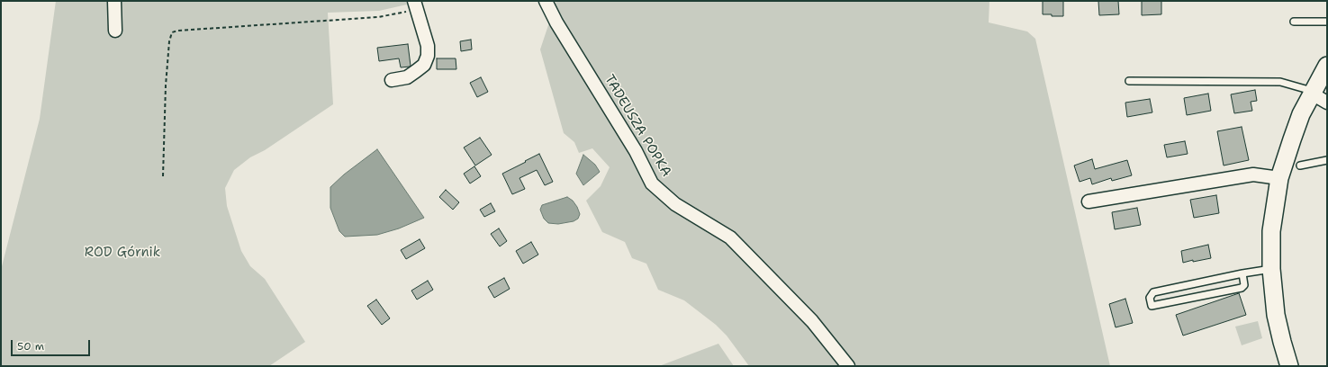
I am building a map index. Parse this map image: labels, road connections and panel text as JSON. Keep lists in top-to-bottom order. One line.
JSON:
{"streets":{"street":["TADEUSZA POPKA"]},"parks":["ROD Górnik"],"scale_bar":"50 m"}
